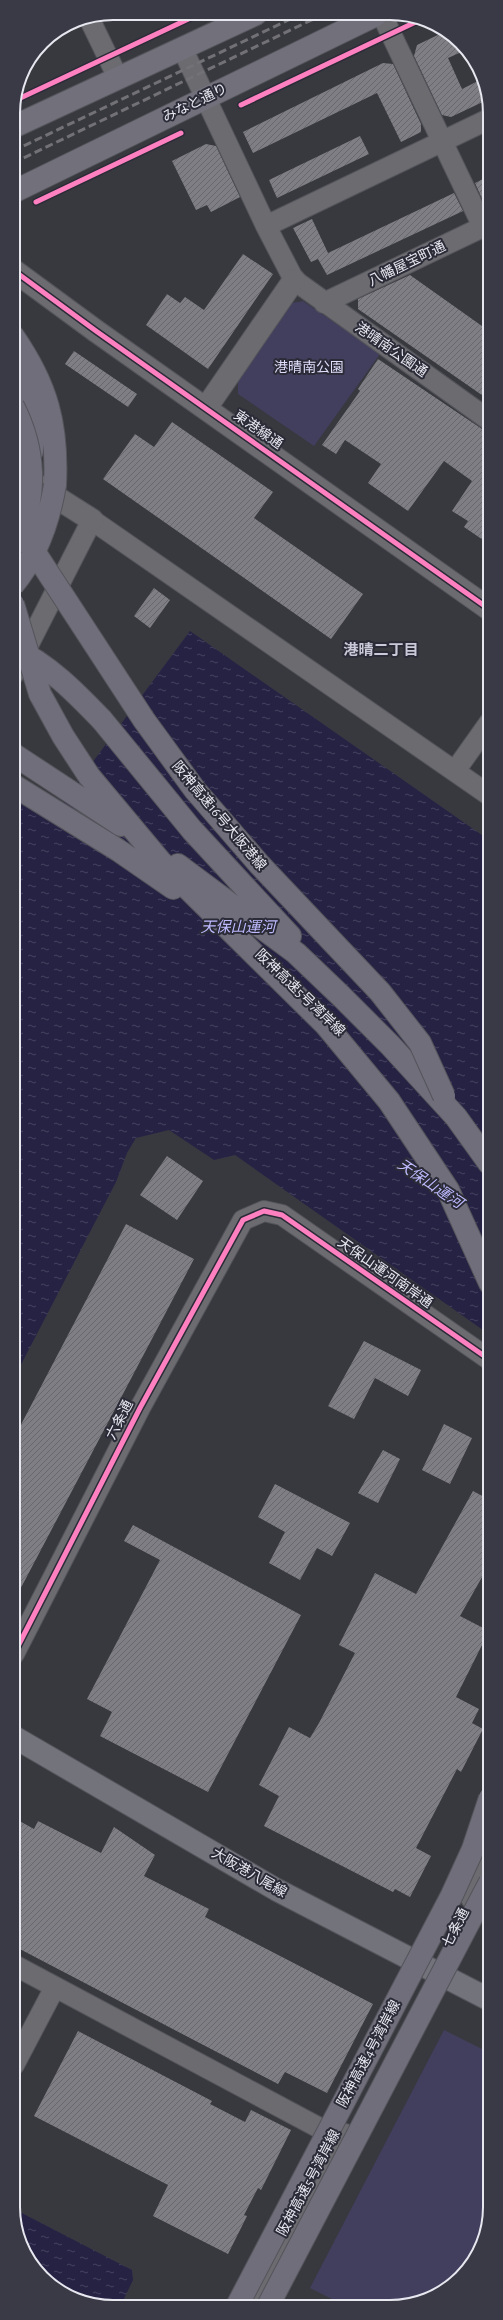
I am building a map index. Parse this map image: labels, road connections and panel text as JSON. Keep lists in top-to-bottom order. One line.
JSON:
{"streets":{"highway":["みなと通り","阪神高速16号大阪港線","阪神高速5号湾岸線","阪神高速4号湾岸線"],"main road":["大阪港八尾線"],"street":["八幡屋宝町通","港晴南公園通","東港線通","天保山運河南岸通","六条通","七条通"]},"crossings":[["八幡屋宝町通","港晴南公園通"],["天保山運河南岸通","六条通"],["大阪港八尾線","七条通"]],"districts":["港晴二丁目"],"water":["天保山運河"],"parks":["港晴南公園"]}
